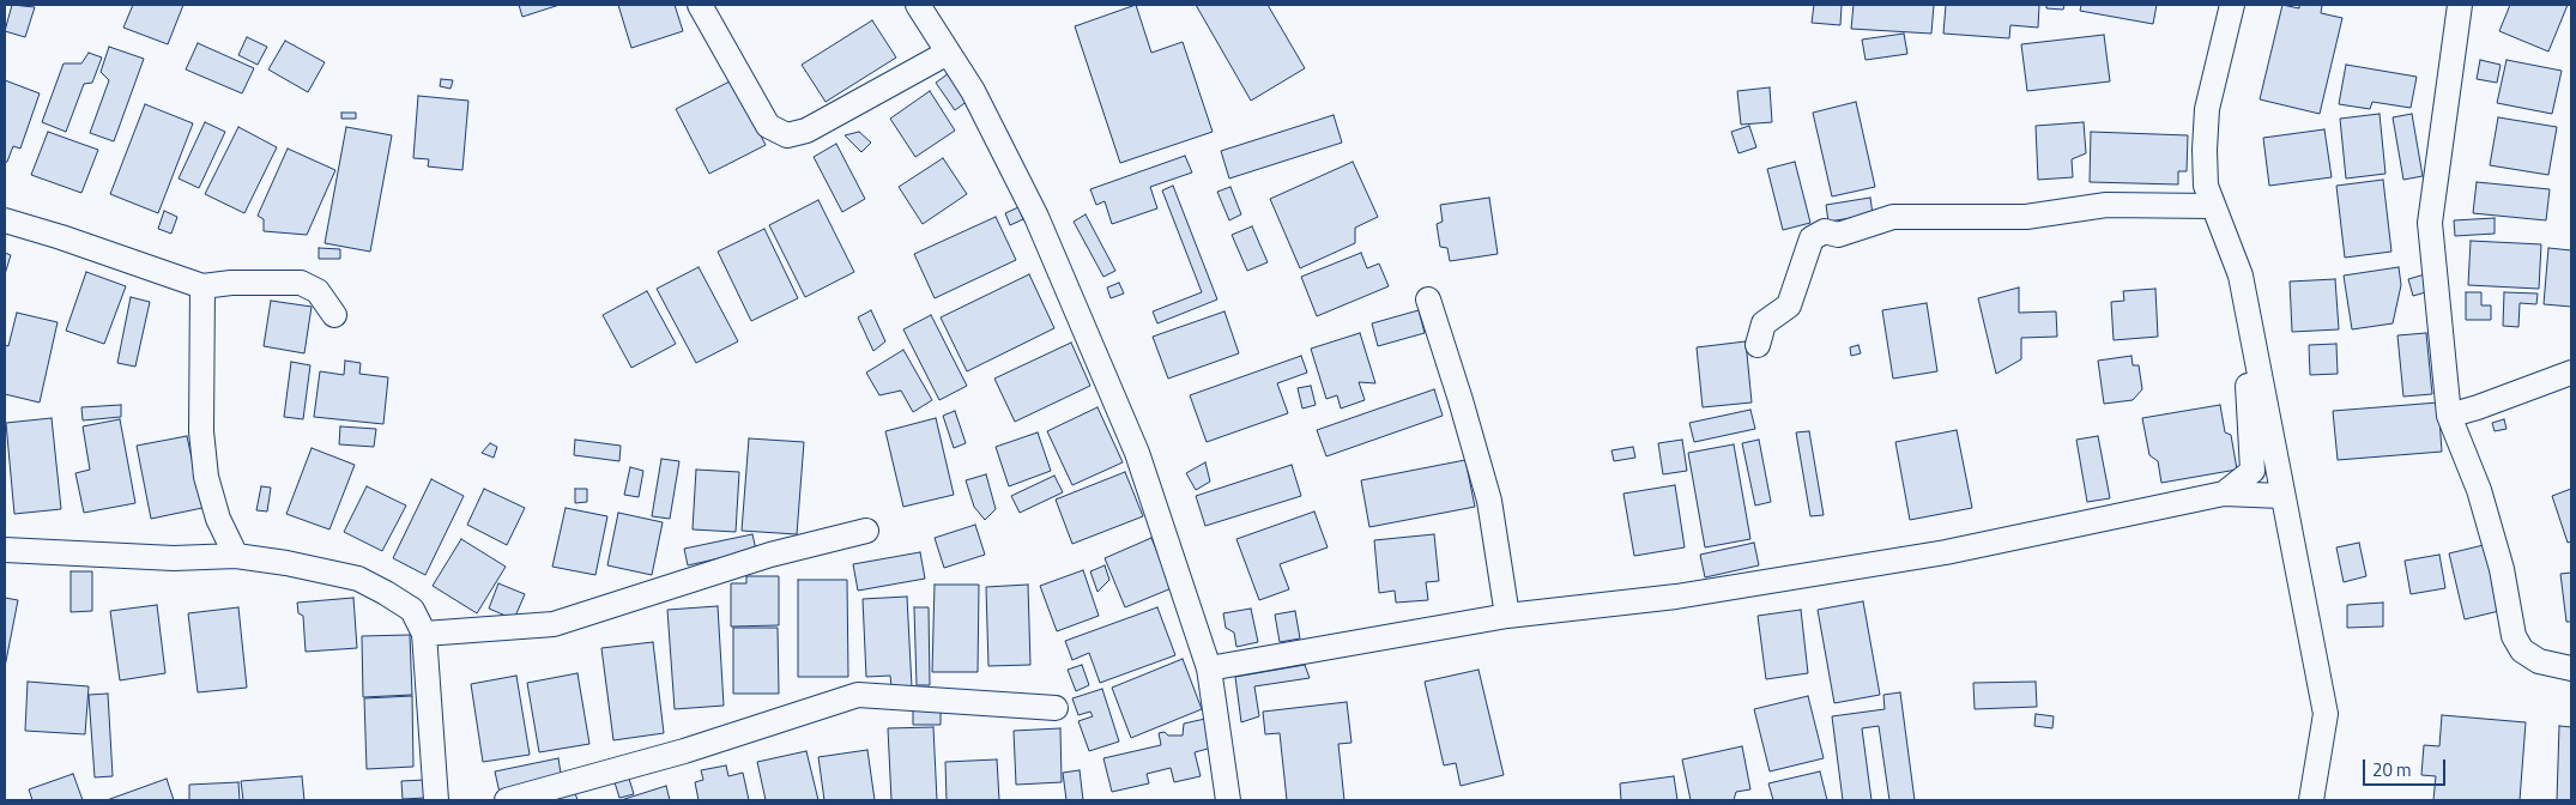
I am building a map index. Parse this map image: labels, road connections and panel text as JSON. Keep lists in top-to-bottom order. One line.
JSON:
{"scale_bar":"20 m"}
